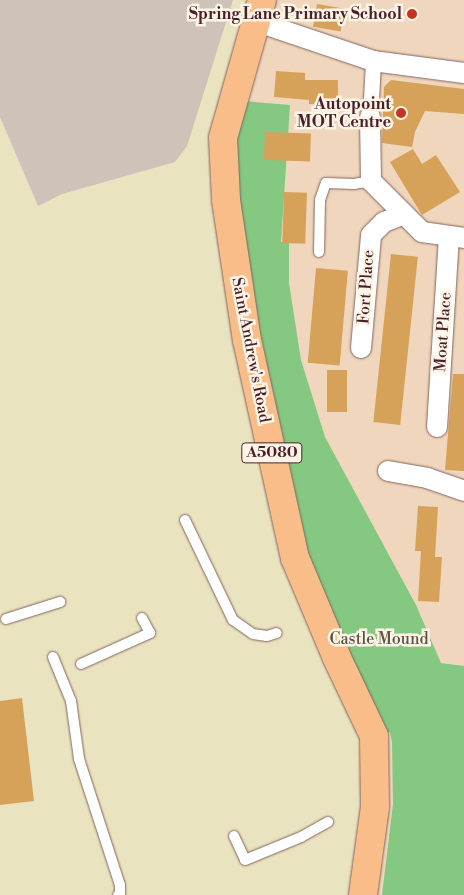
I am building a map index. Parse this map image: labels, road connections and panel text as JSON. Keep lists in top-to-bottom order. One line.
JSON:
{"streets":{"main road":["Saint Andrew's Road","A5080"],"street":["Fort Place","Moat Place"]},"parks":["Castle Mound"],"places":["Spring Lane Primary School","Autopoint MOT Centre"]}
